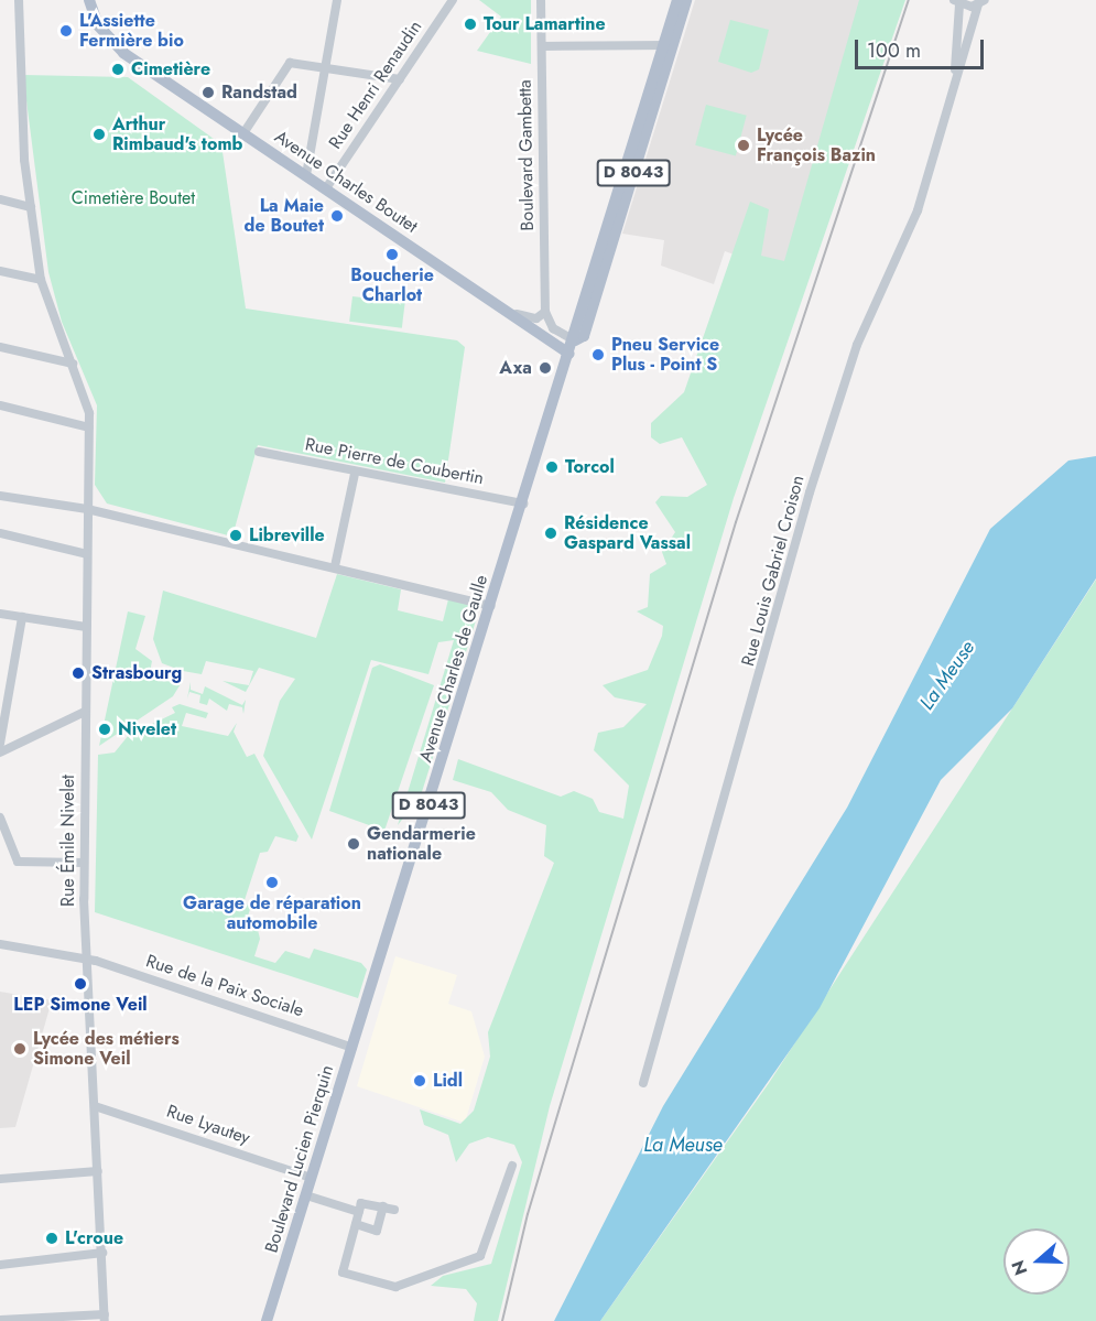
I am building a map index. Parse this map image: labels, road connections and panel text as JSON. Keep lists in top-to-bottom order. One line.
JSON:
{"streets":{"main road":["D 8043","Avenue Charles Boutet","Avenue Charles de Gaulle","Boulevard Lucien Pierquin"],"street":["Rue Henri Renaudin","Boulevard Gambetta","Rue Pierre de Coubertin","Rue Louis Gabriel Croison","Rue Émile Nivelet","Rue de la Paix Sociale","Rue Lyautey"]},"crossings":[["Rue Henri Renaudin","Avenue Charles Boutet"],["Avenue Charles Boutet","Avenue Charles de Gaulle"],["Rue Pierre de Coubertin","Avenue Charles de Gaulle"],["Avenue Charles de Gaulle","Boulevard Lucien Pierquin"],["Rue Émile Nivelet","Rue de la Paix Sociale"],["Rue Émile Nivelet","Rue Lyautey"],["Rue de la Paix Sociale","Boulevard Lucien Pierquin"],["Rue Lyautey","Boulevard Lucien Pierquin"]],"water":["La Meuse"],"parks":["Cimetière Boutet"],"places":["Tour Lamartine","L'Assiette Fermière bio","Cimetière","Randstad","Arthur Rimbaud's tomb","Lycée François Bazin","La Maie de Boutet","Boucherie Charlot","Pneu Service Plus - Point S","Axa","Torcol","Résidence Gaspard Vassal","Libreville","Strasbourg","Nivelet","Gendarmerie nationale","Garage de réparation automobile","LEP Simone Veil","Lycée des métiers Simone Veil","Lidl","L'croue"],"scale_bar":"100 m","north":"left"}
